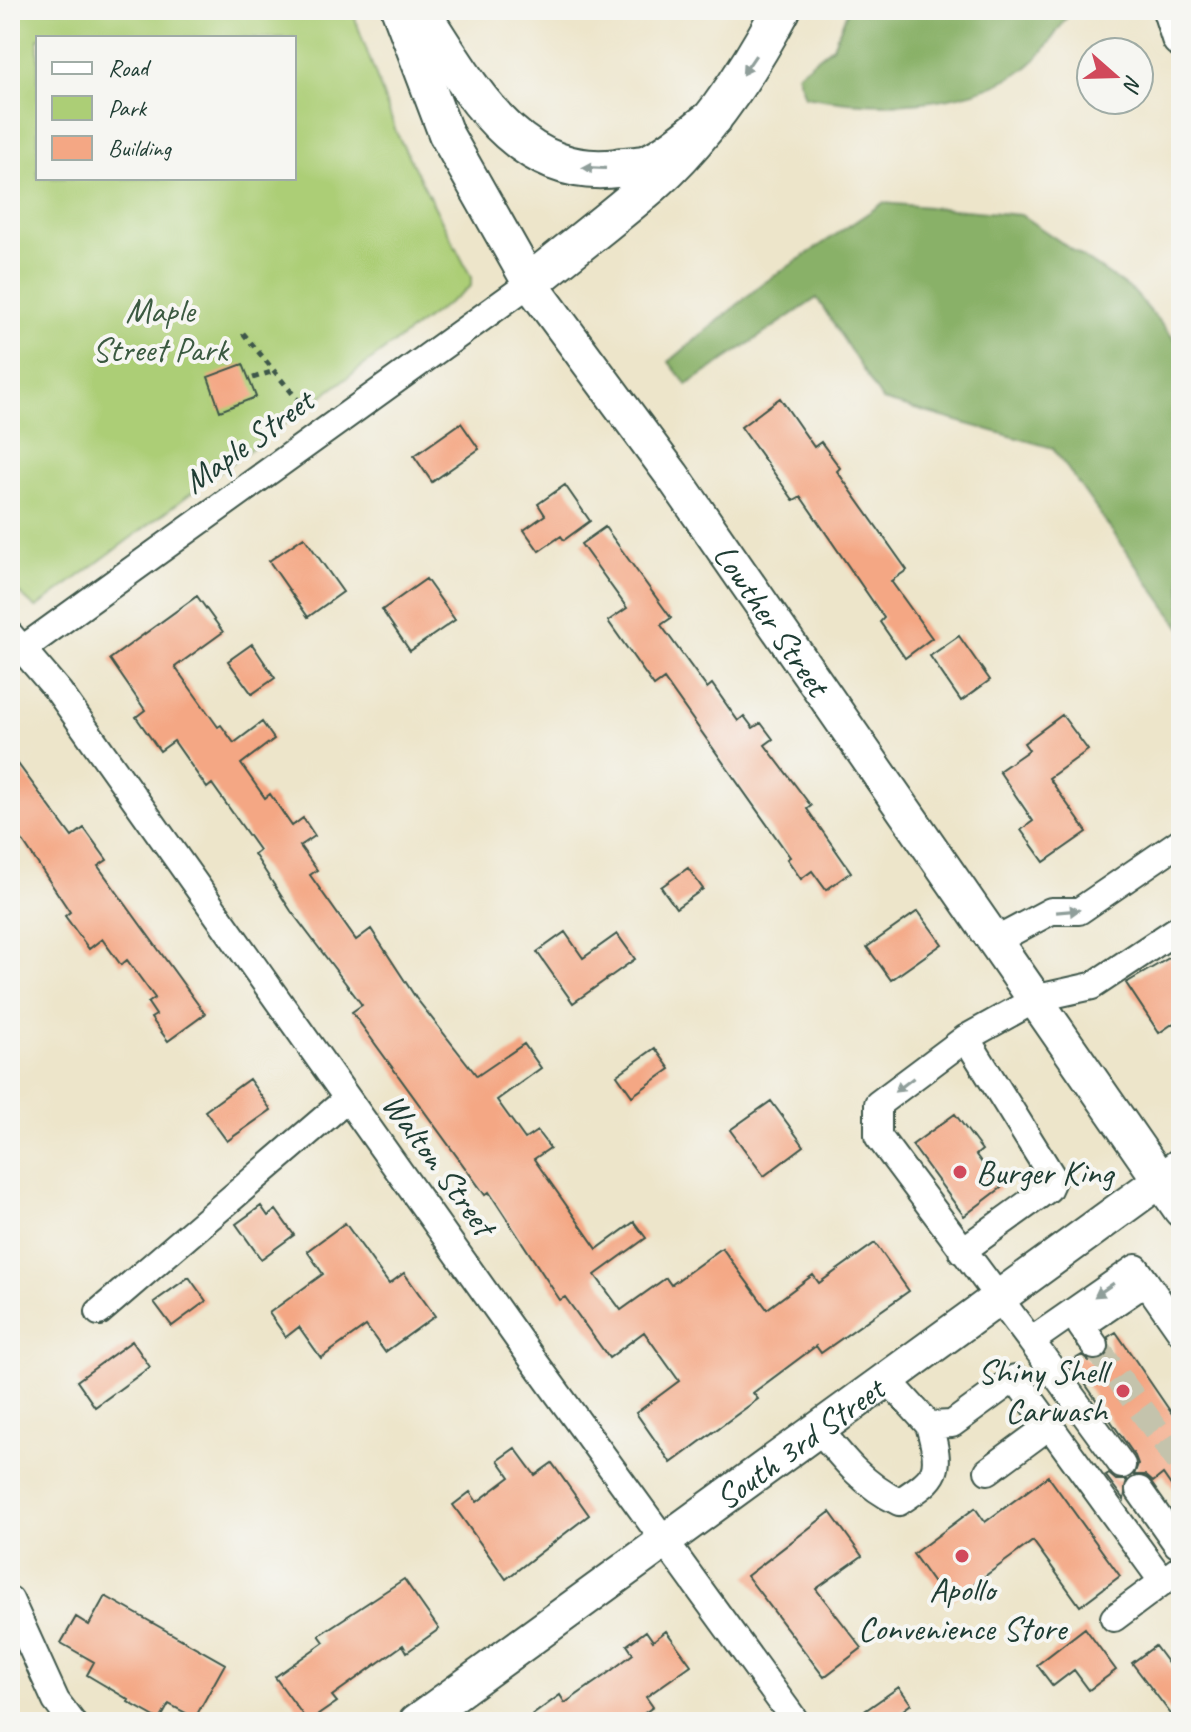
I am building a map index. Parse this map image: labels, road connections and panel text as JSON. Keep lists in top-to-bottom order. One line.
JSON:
{"streets":{"main road":["Lowther Street","South 3rd Street"],"street":["Maple Street","Walton Street"]},"crossings":[["Maple Street","Lowther Street"],["Maple Street","Walton Street"],["Lowther Street","South 3rd Street"],["Walton Street","South 3rd Street"]],"parks":["Maple Street Park"],"places":["Burger King","Shiny Shell Carwash","Apollo Convenience Store"],"legend":["Road","Park","Building"],"north":"right"}
